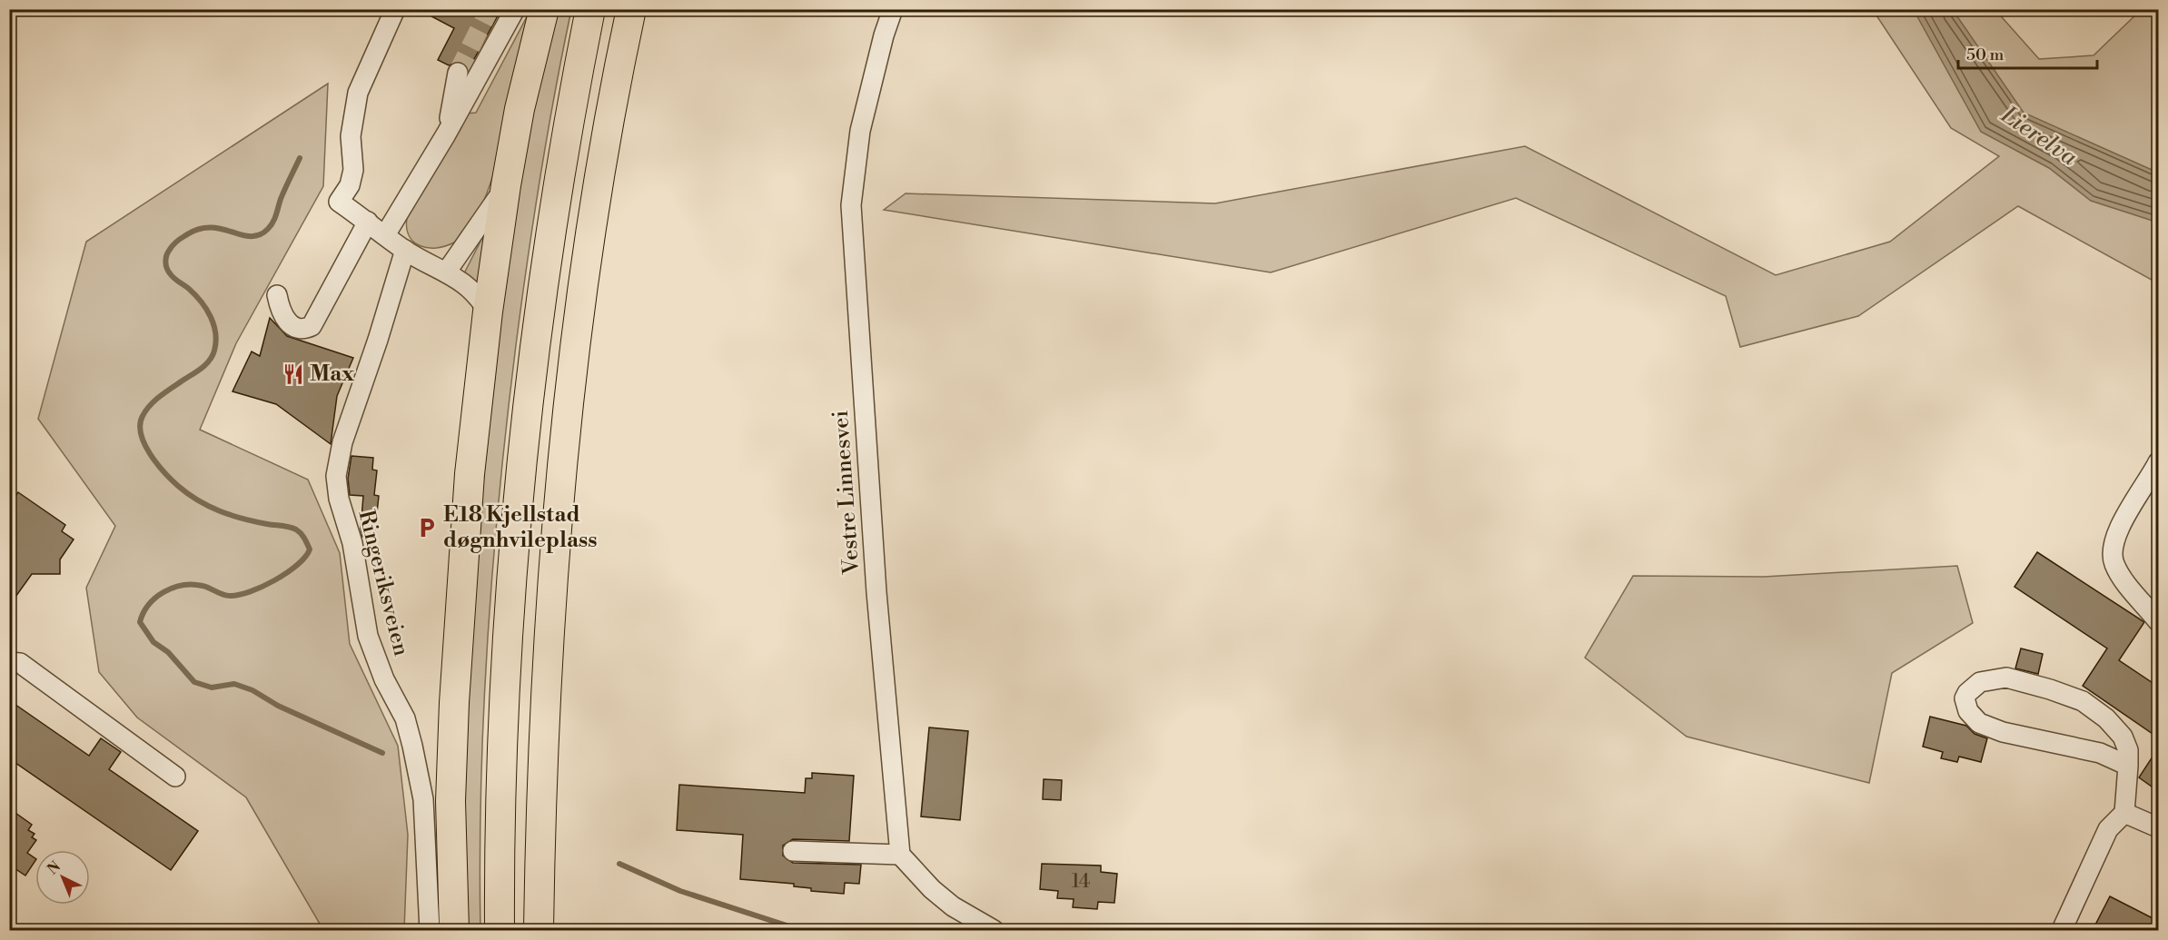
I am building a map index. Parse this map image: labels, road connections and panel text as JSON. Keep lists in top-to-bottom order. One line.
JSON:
{"streets":{"street":["Vestre Linnesvei","Ringeriksveien"]},"water":["Lierelva"],"places":{"restaurant":["Max"],"parking":["E18 Kjellstad døgnhvileplass"]},"house_numbers":["14"],"scale_bar":"50 m","north":"top left"}
